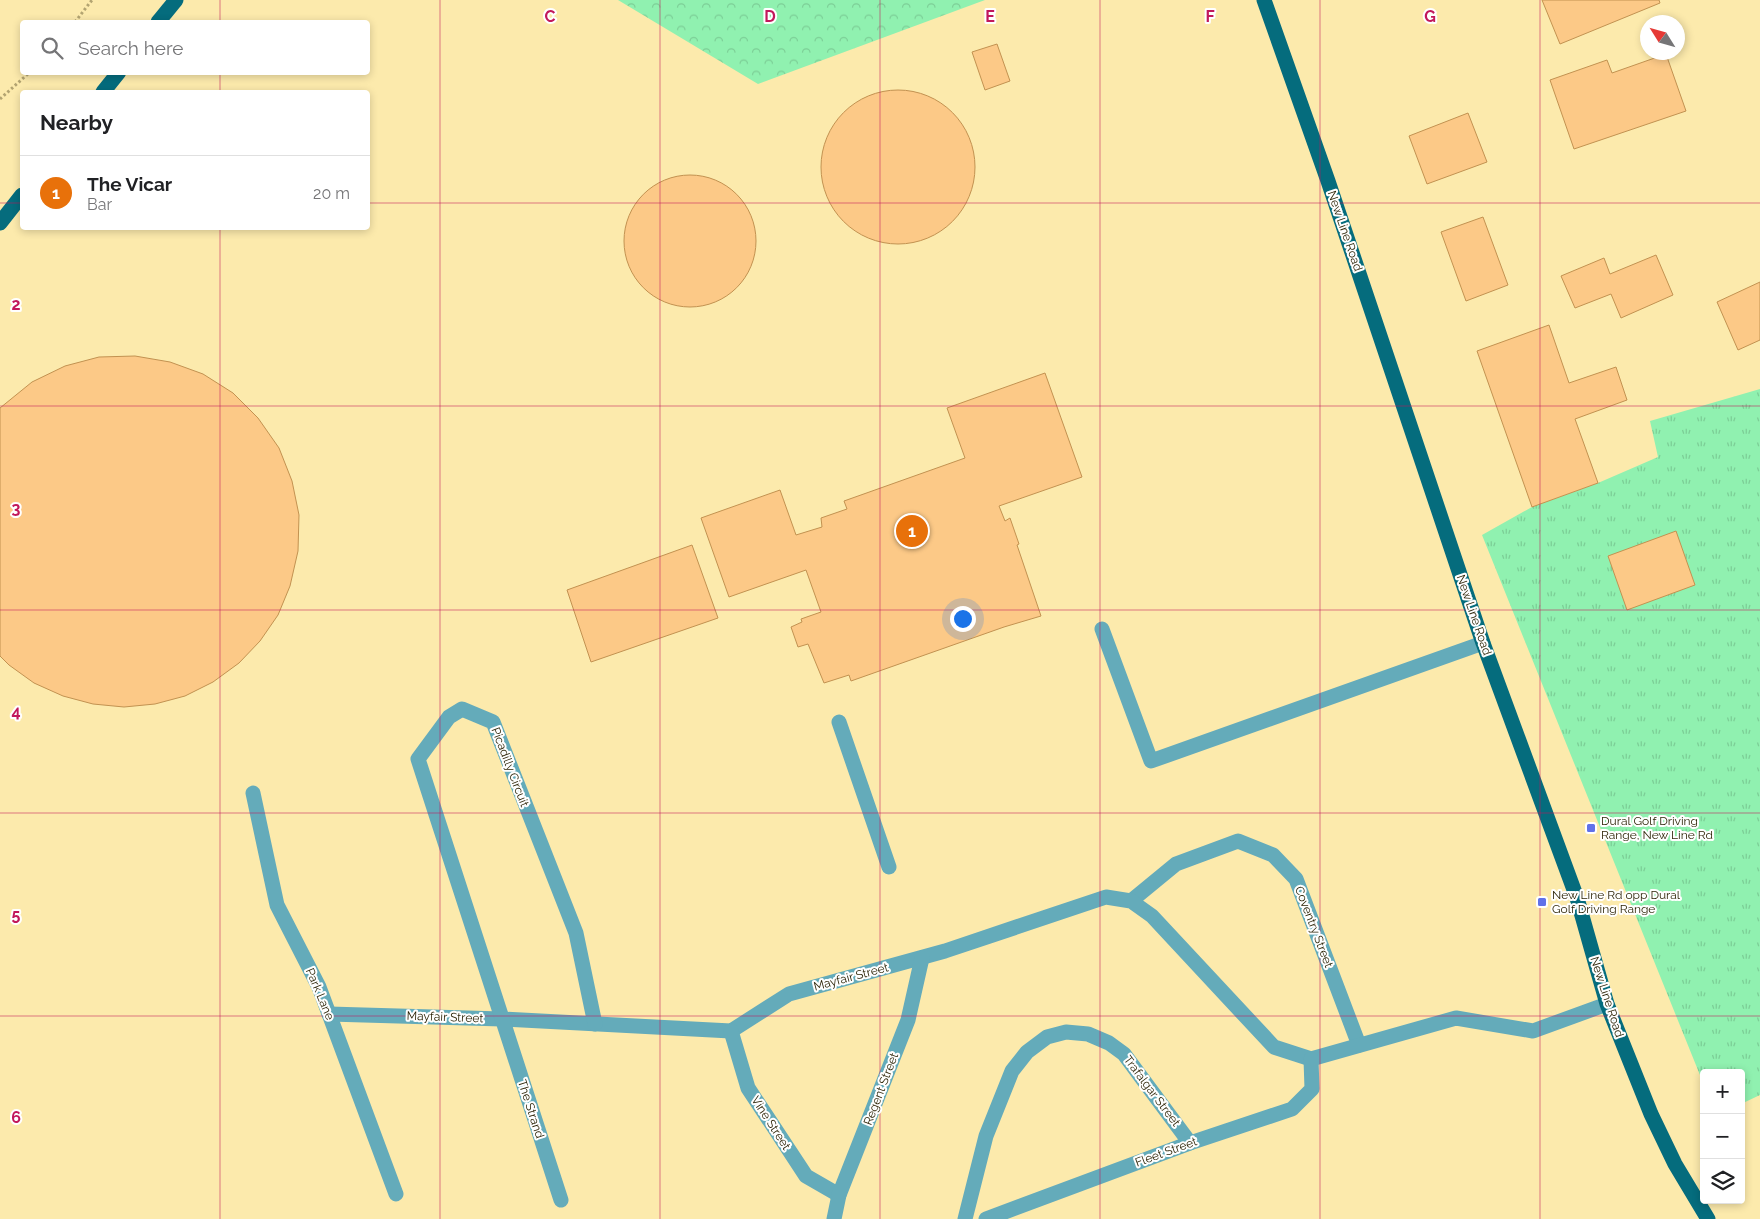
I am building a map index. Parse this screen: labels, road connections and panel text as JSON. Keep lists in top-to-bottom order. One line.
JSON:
{"streets":{"main road":["New Line Road"],"lane":["Picadilly Circuit","Coventry Street","Mayfair Street","Park Lane","Regent Street","Trafalgar Street","The Strand","Vine Street","Fleet Street"]},"crossings":[["Picadilly Circuit","Mayfair Street"],["Picadilly Circuit","The Strand"],["Coventry Street","Mayfair Street"],["Mayfair Street","Park Lane"],["Mayfair Street","Regent Street"],["Mayfair Street","The Strand"],["Mayfair Street","Vine Street"],["Mayfair Street","Fleet Street"],["Regent Street","Vine Street"],["Trafalgar Street","Fleet Street"]],"places":{"transit":["Dural Golf Driving Range, New Line Rd","New Line Rd opp Dural Golf Driving Range"]},"north":"top left","page":{"search":"Search here","heading":"Nearby","list":[{"mark":"1","name":"The Vicar","note":"Bar","value":"20 m"}],"pins":"1","map_buttons":["+","−"]},"grid":{"columns":["C","D","E","F","G"],"rows":["2","3","4","5","6"]}}
